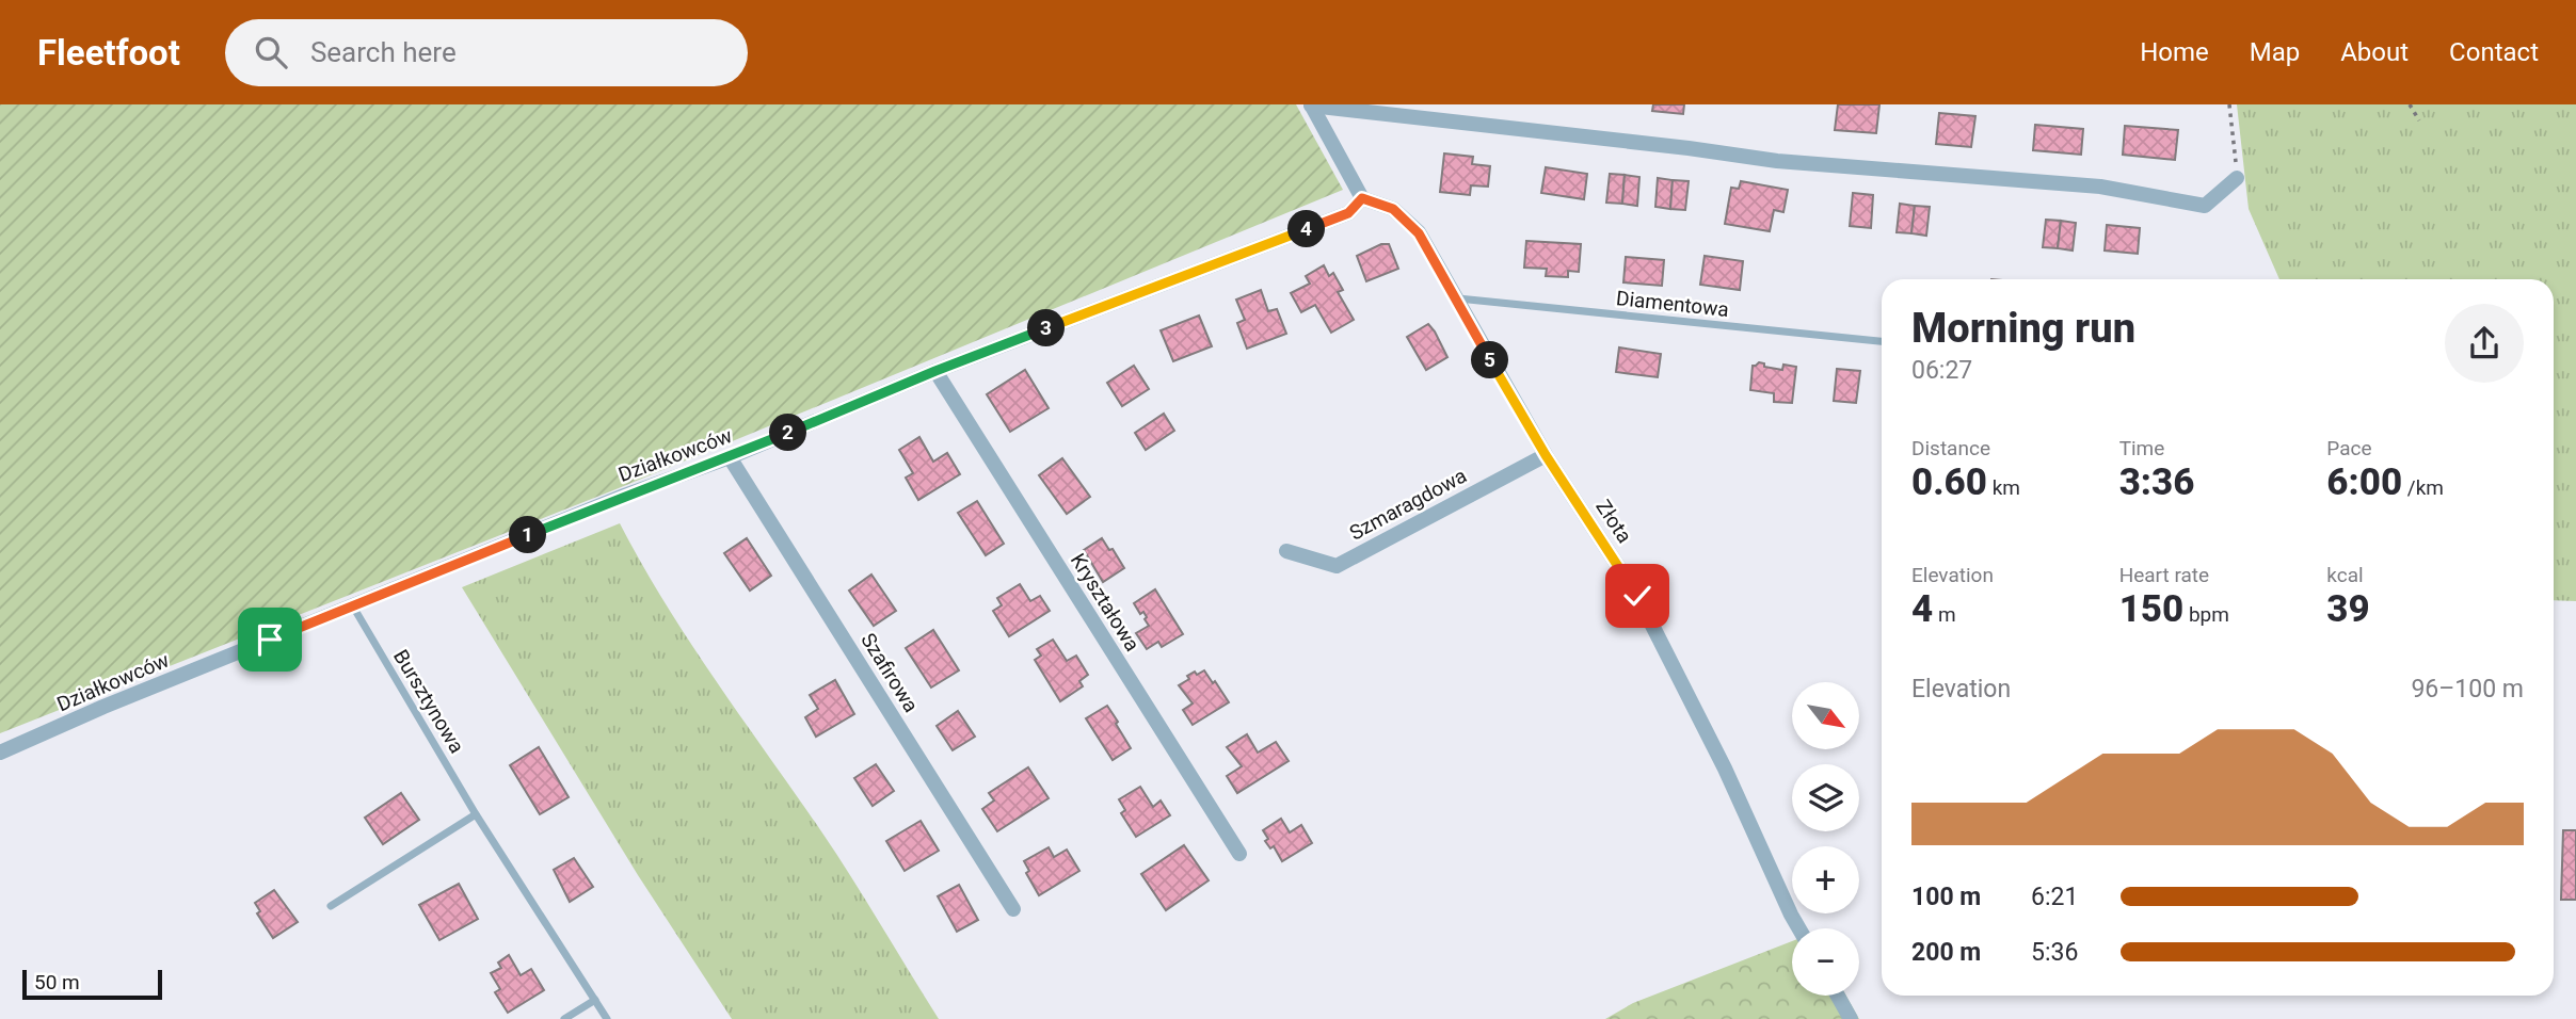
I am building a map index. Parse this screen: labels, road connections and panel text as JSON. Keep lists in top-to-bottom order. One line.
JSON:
{"streets":{"street":["Działkowców","Szmaragdowa","Złota","Kryształowa","Szafirowa"],"lane":["Diamentowa","Bursztynowa"]},"crossings":[["Diamentowa","Złota"],["Działkowców","Złota"],["Działkowców","Kryształowa"],["Działkowców","Szafirowa"],["Działkowców","Bursztynowa"],["Szmaragdowa","Złota"]],"scale_bar":"50 m","north":"bottom right","page":{"header":"Fleetfoot","search":"Search here","nav":["Home","Map","About","Contact"],"pins":["4","3","5","2","1"],"heading":["Morning run","06:27"],"stats":[["Distance","0.60 km"],["Time","3:36"],["Pace","6:00 /km"],["Elevation","4 m"],["Heart rate","150 bpm"],["kcal","39"]],"chart":["Elevation","96–100 m"],"map_buttons":["+","−"],"list":[{"name":"100 m","note":"6:21"},{"name":"200 m","note":"5:36"}],"scale":"50 m"}}
